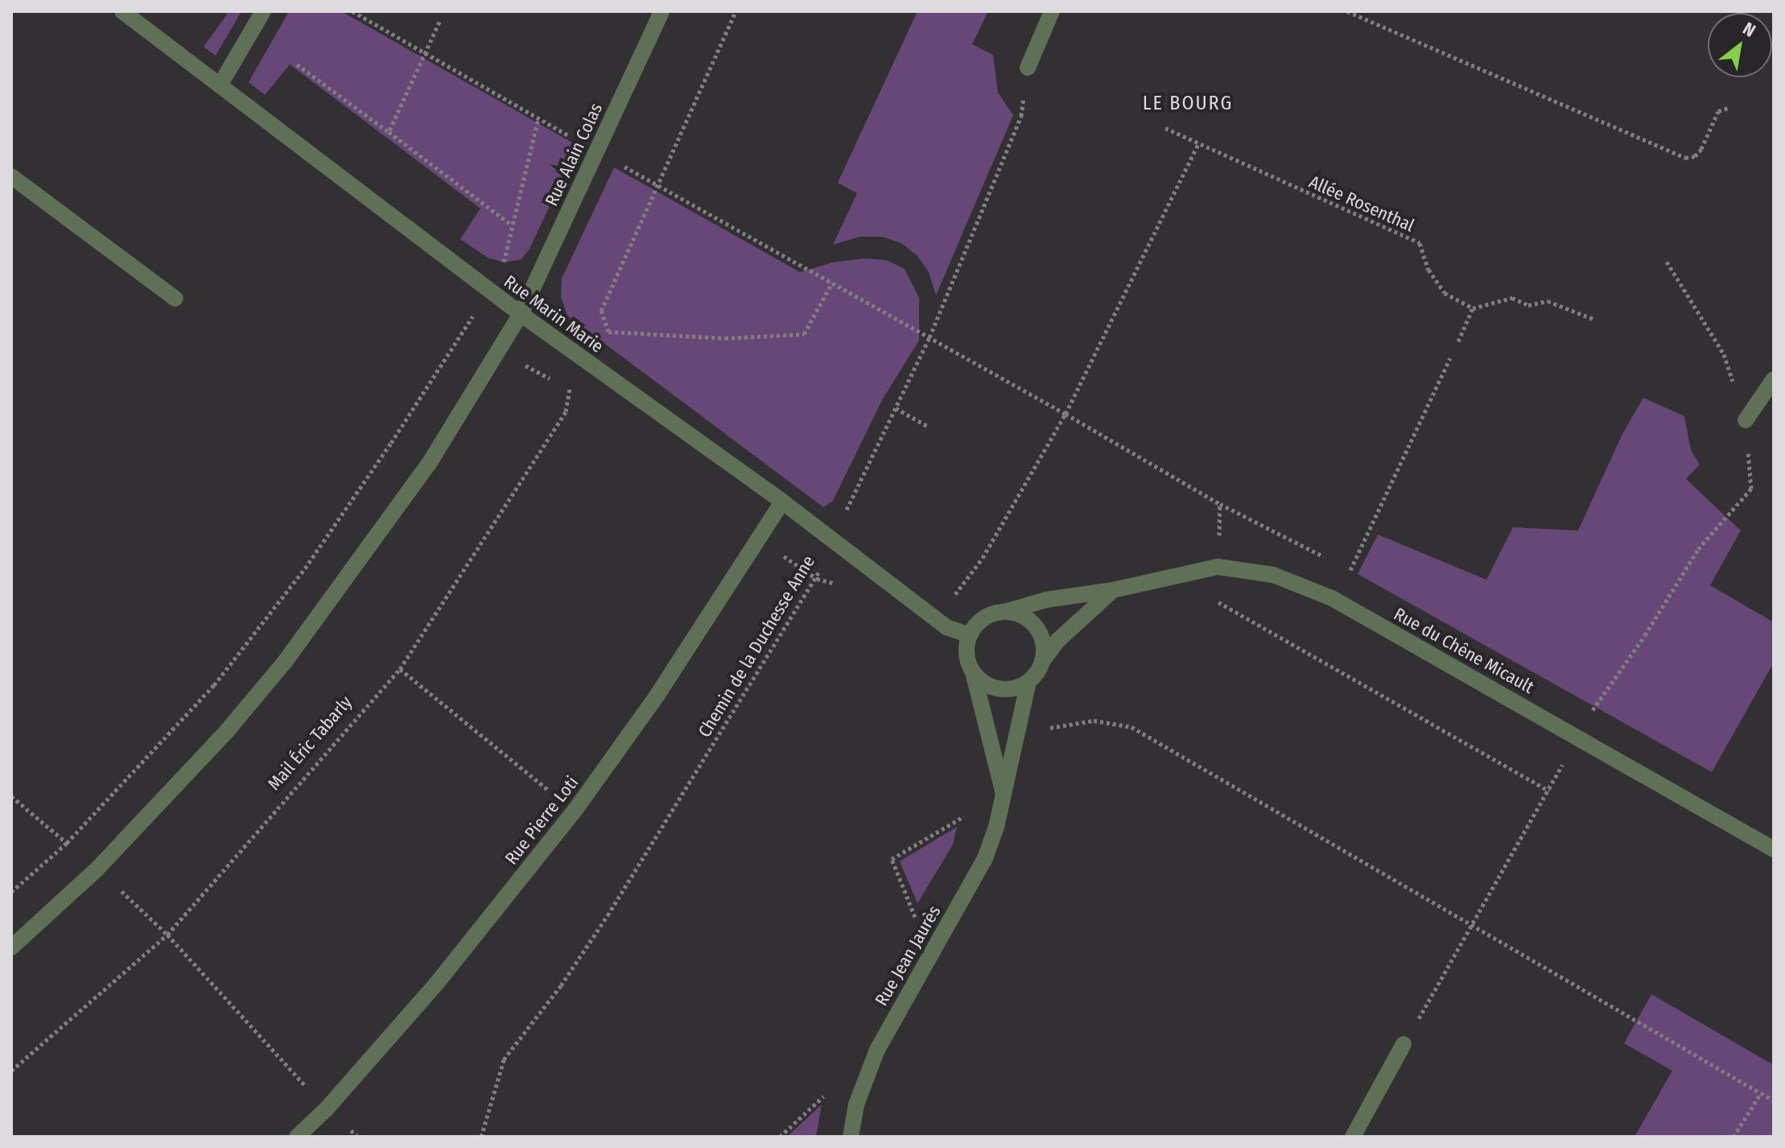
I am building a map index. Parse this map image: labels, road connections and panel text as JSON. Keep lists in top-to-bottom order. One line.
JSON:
{"streets":{"street":["Rue Alain Colas","Rue Marin Marie","Rue du Chêne Micault","Rue Pierre Loti","Rue Jean Jaurès"],"path":["Allée Rosenthal","Chemin de la Duchesse Anne","Mail Éric Tabarly"]},"crossings":[["Rue Alain Colas","Rue Marin Marie"],["Rue Marin Marie","Chemin de la Duchesse Anne"],["Rue Marin Marie","Rue du Chêne Micault"],["Rue Marin Marie","Rue Pierre Loti"],["Rue Marin Marie","Rue Jean Jaurès"],["Rue du Chêne Micault","Rue Jean Jaurès"]],"districts":["LE BOURG"],"north":"top right"}
